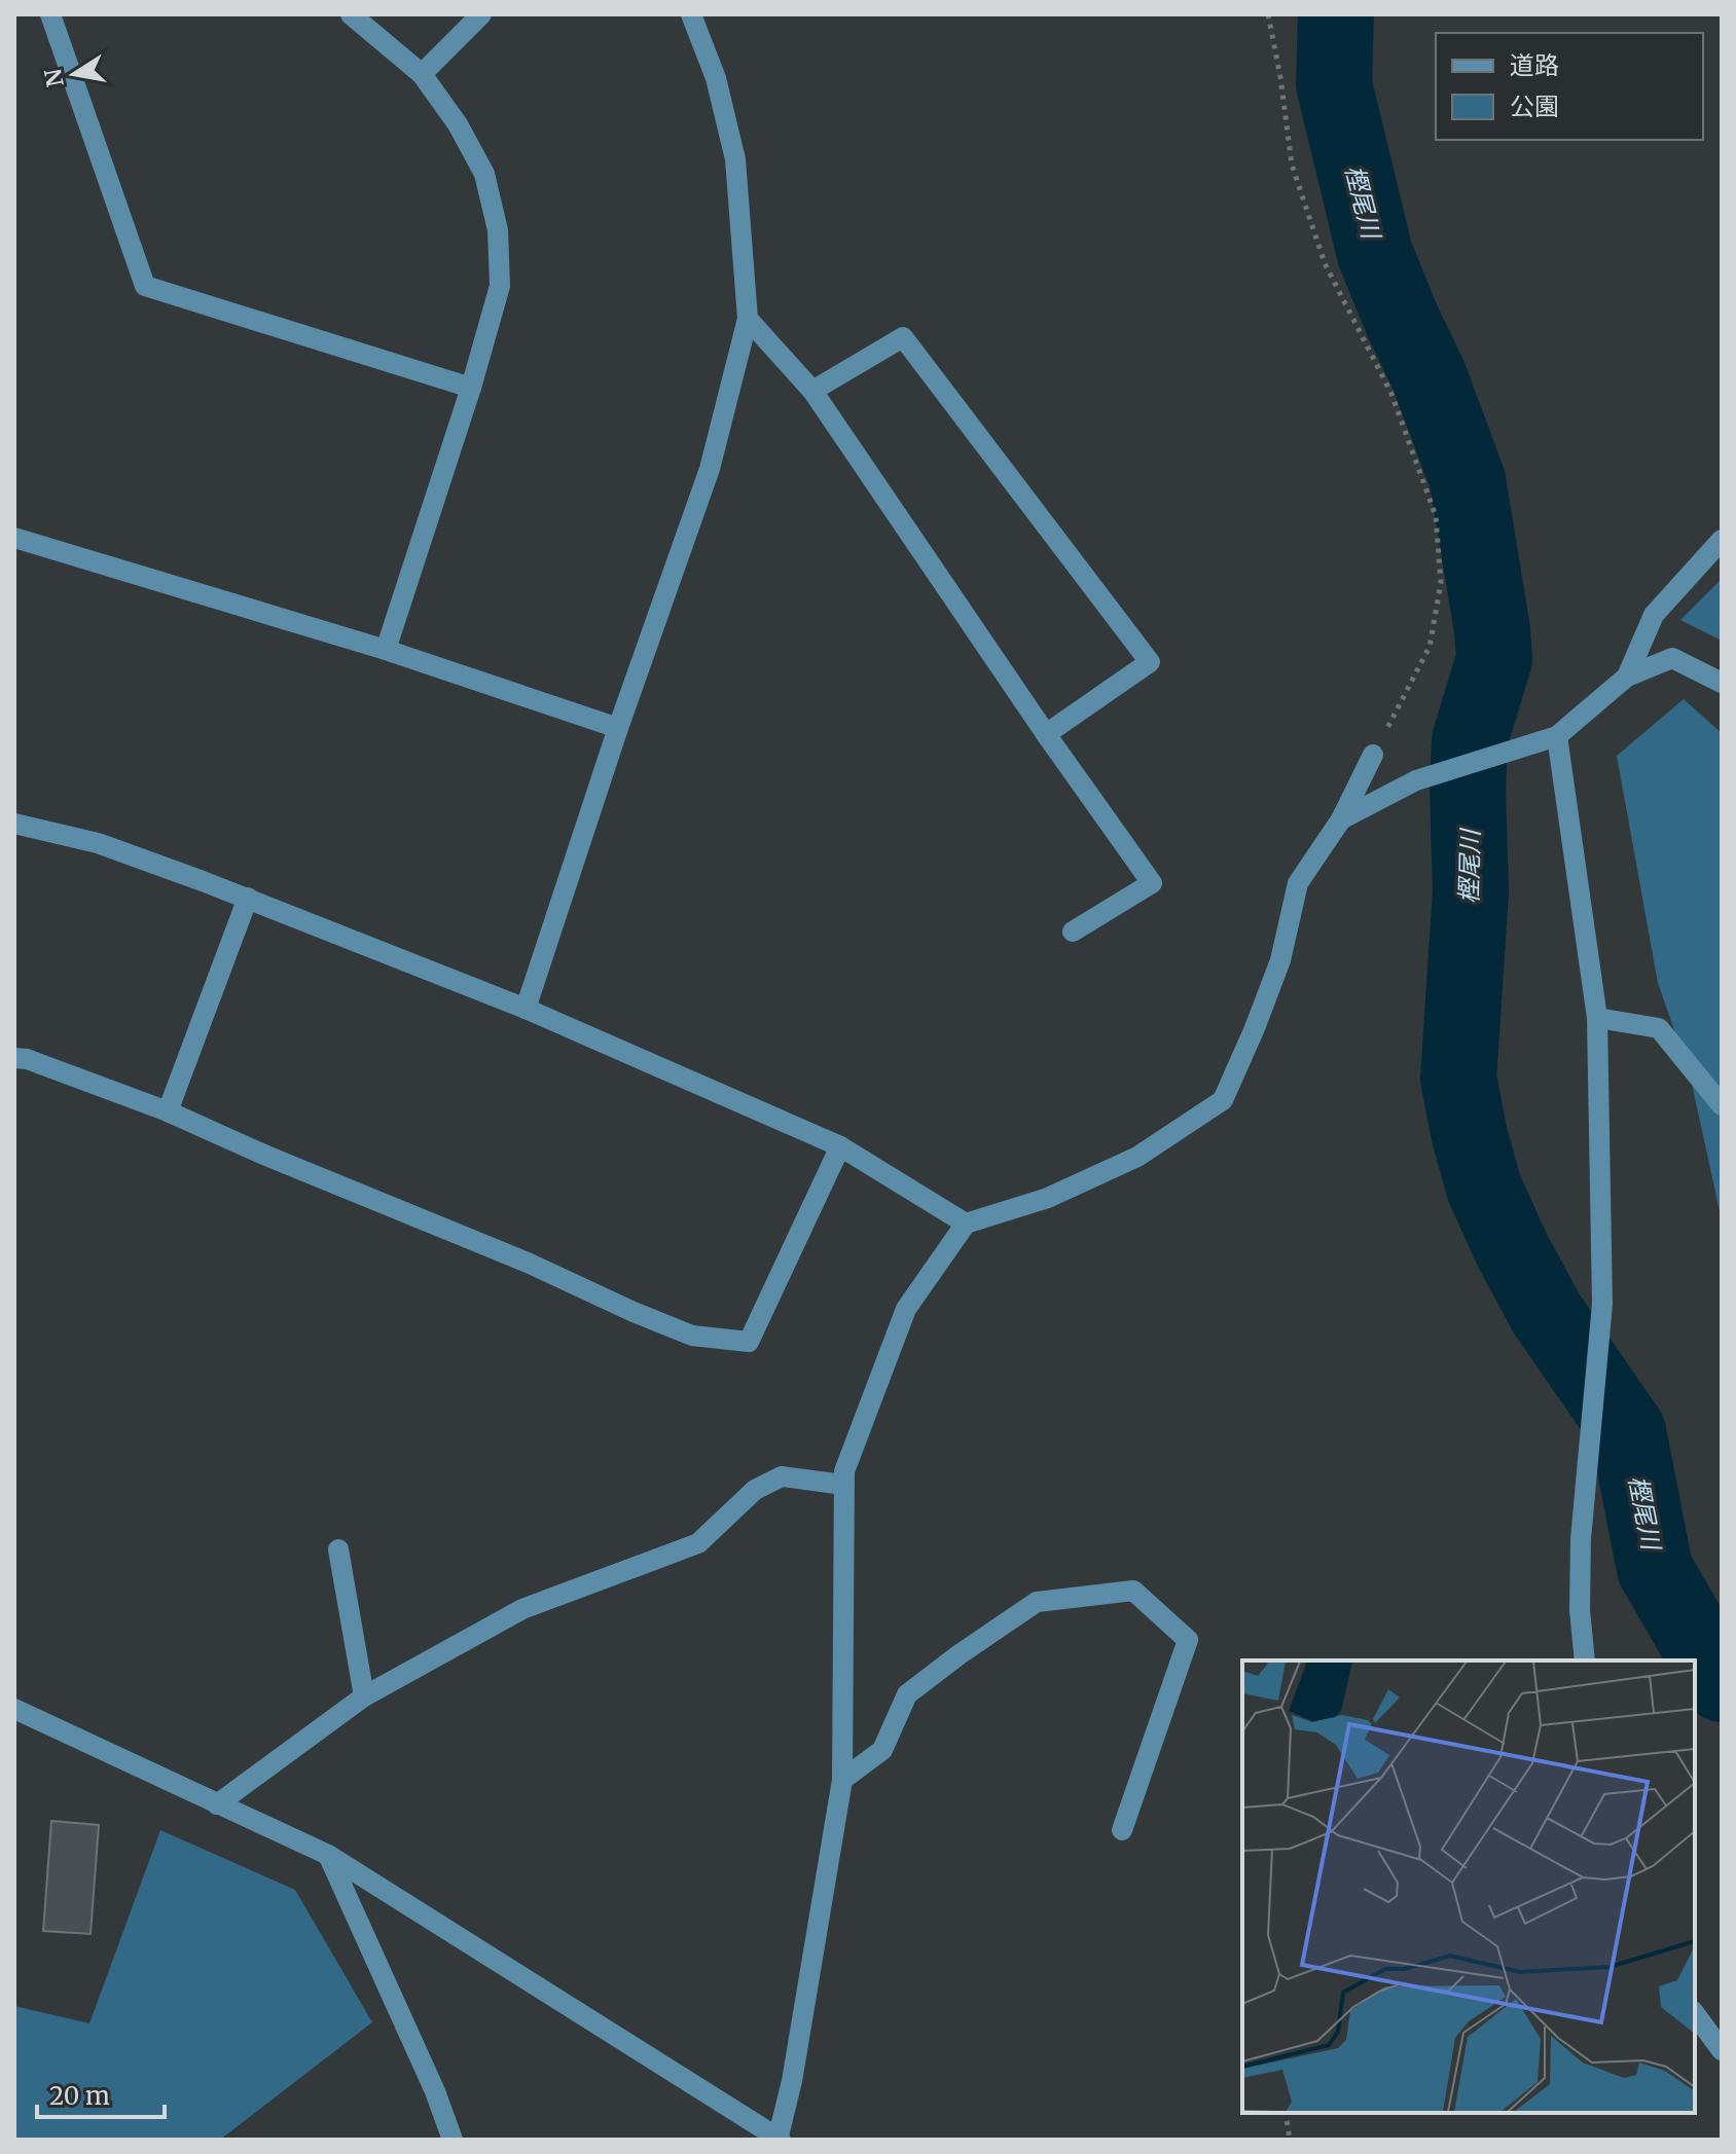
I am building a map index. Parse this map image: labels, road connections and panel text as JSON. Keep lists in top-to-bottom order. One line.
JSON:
{"water":["樫尾川"],"legend":["道路","公園"],"scale_bar":"20 m","north":"left"}
